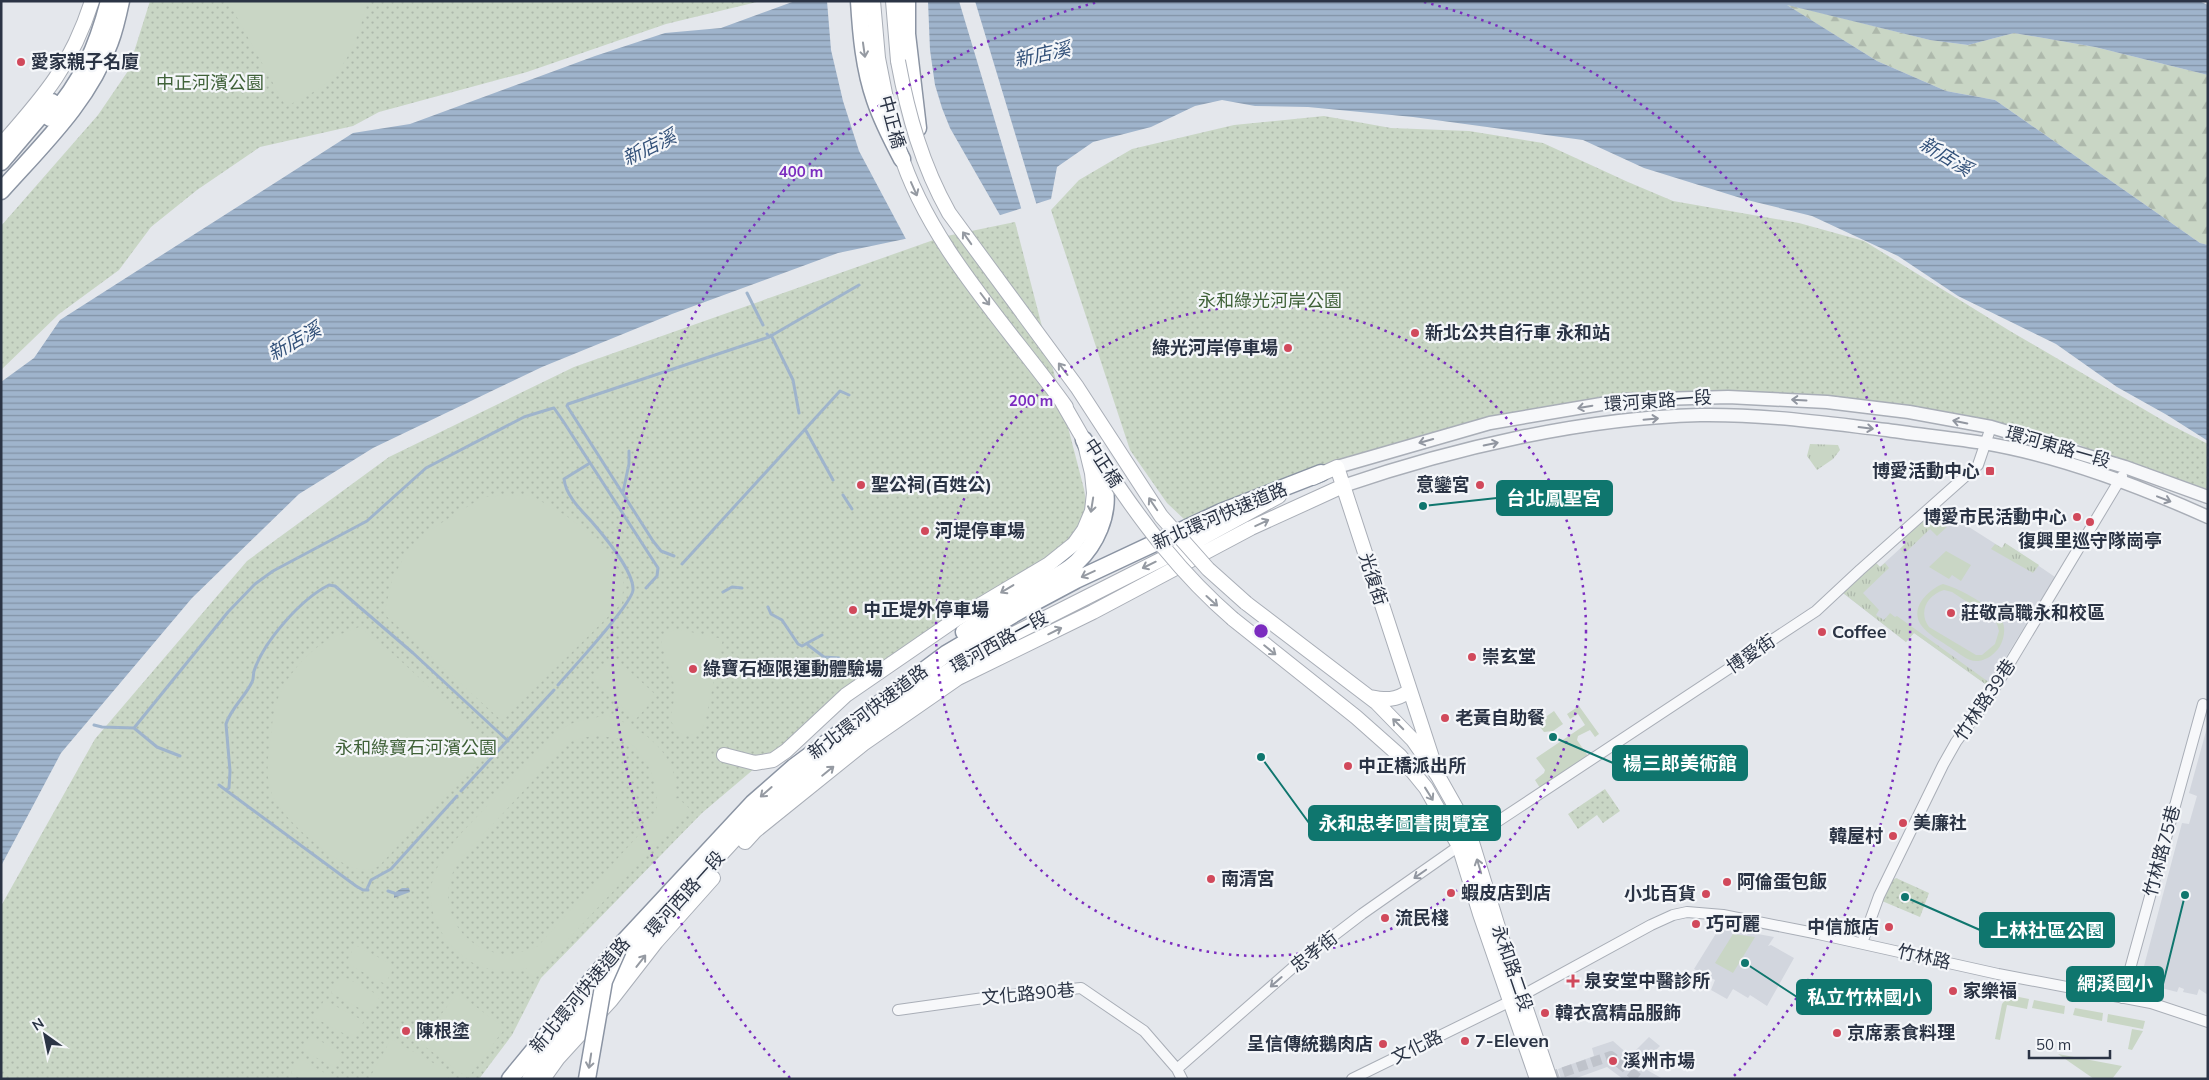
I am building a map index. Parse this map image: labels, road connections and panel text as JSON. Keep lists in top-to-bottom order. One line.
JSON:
{"streets":{"highway":["新北環河快速道路"],"main road":["中正橋","環河東路一段","光復街","環河西路一段","永和路二段"],"street":["博愛街","竹林路39巷","竹林路75巷","忠孝街","竹林路","文化路90巷","文化路"]},"crossings":[["中正橋","光復街"],["中正橋","博愛街"],["中正橋","忠孝街"],["中正橋","永和路二段"],["環河東路一段","新北環河快速道路"],["環河東路一段","光復街"],["環河東路一段","環河西路一段"],["環河東路一段","博愛街"],["環河東路一段","竹林路39巷"],["光復街","永和路二段"],["博愛街","忠孝街"],["博愛街","永和路二段"],["竹林路39巷","竹林路"],["竹林路75巷","竹林路"],["忠孝街","永和路二段"],["忠孝街","文化路90巷"],["竹林路","永和路二段"],["竹林路","文化路"],["永和路二段","文化路"]],"one_way":["新北環河快速道路","忠孝街"],"water":["新店溪"],"parks":["中正河濱公園","永和綠光河岸公園","永和綠寶石河濱公園"],"places":{"other":["愛家親子名廈","新北公共自行車 永和站","綠光河岸停車場","聖公祠(百姓公)","意鑾宮","台北鳳聖宮","博愛市民活動中心","復興里巡守隊崗亭","河堤停車場","中正堤外停車場","莊敬高職永和校區","Coffee","崇玄堂","綠寶石極限運動體驗場","老黃自助餐","楊三郎美術館","永和忠孝圖書閱覽室","中正橋派出所","美廉社","韓屋村","南清宮","阿倫蛋包飯","蝦皮店到店","小北百貨","網溪國小","上林社區公園","流民棧","巧可麗","中信旅店","私立竹林國小","家樂福","韓衣窩精品服飾","陳根塗","京席素食料理","7-Eleven","呈信傳統鵝肉店","溪州市場"],"transit":["博愛活動中心"],"health":["泉安堂中醫診所"]},"scale_bar":"50 m","north":"top left","rings":["400 m","200 m"]}
